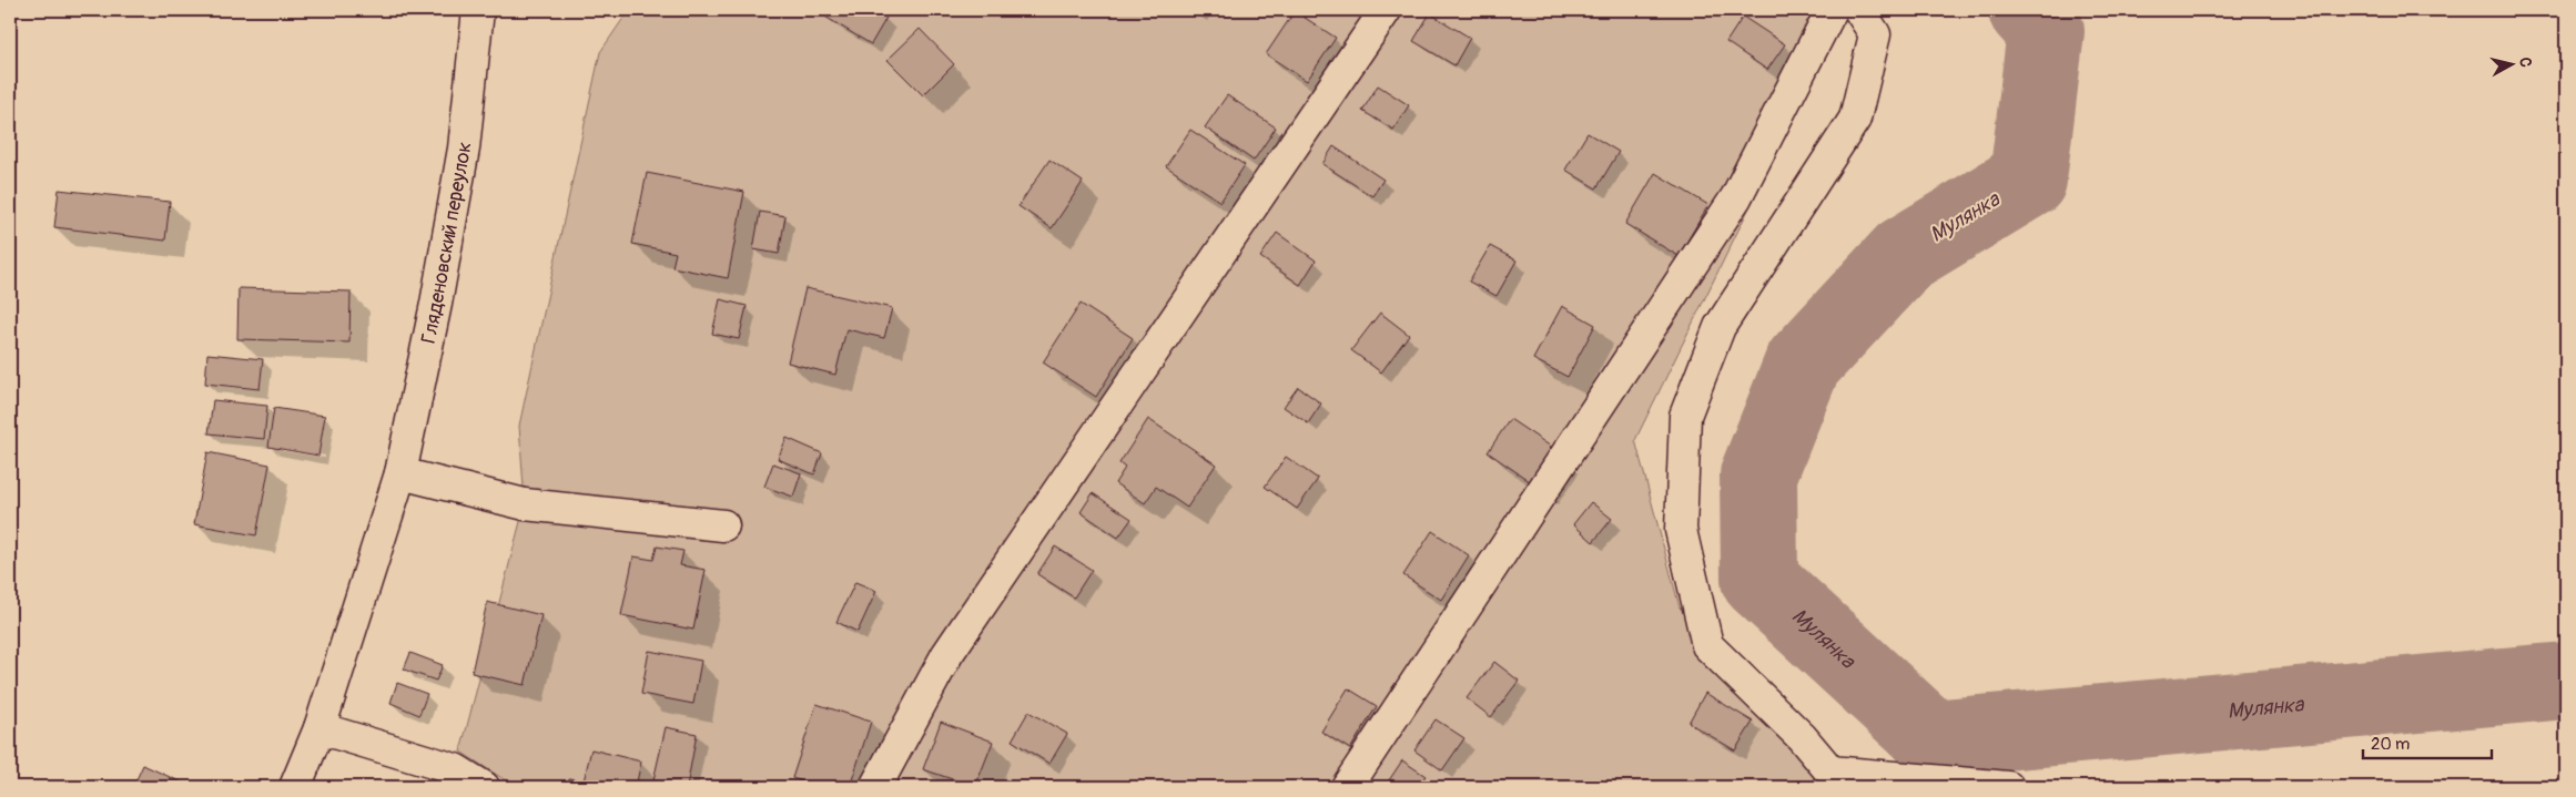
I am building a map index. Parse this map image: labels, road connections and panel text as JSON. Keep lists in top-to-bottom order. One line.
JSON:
{"streets":{"street":["Гляденовский переулок"]},"water":["Мулянка"],"scale_bar":"20 m","north":"right"}
